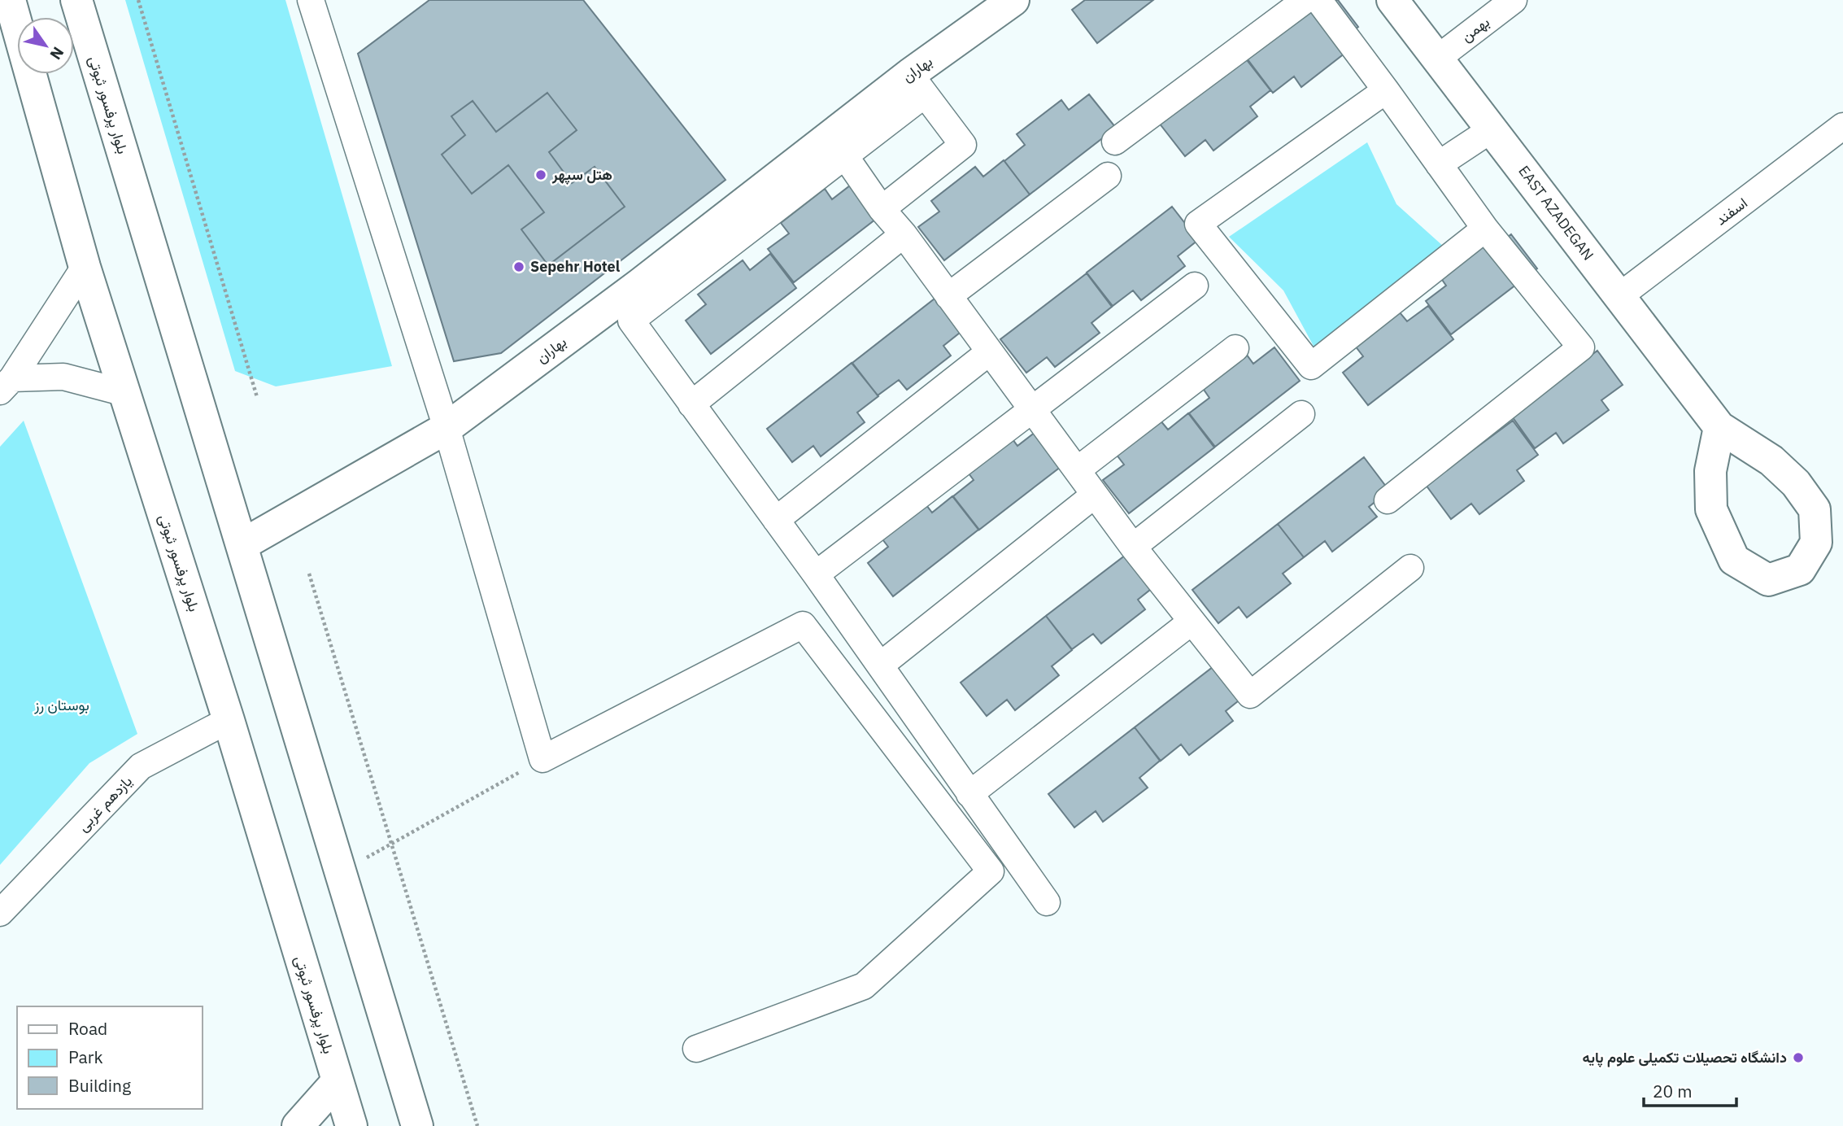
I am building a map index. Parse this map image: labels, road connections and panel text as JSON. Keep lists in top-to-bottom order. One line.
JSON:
{"streets":{"main road":["بهاران","بلوار پرفسور ثبوتی","EAST AZADEGAN"],"street":["بهمن","اسفند","یازدهم غربی"]},"crossings":[["بهمن","EAST AZADEGAN"],["بهاران","بلوار پرفسور ثبوتی"],["بلوار پرفسور ثبوتی","یازدهم غربی"],["اسفند","EAST AZADEGAN"]],"parks":["بوستان رز"],"places":["هتل سپهر","Sepehr Hotel","دانشگاه تحصیلات تکمیلی علوم پایه"],"legend":["Road","Park","Building"],"scale_bar":"20 m","north":"bottom right"}
